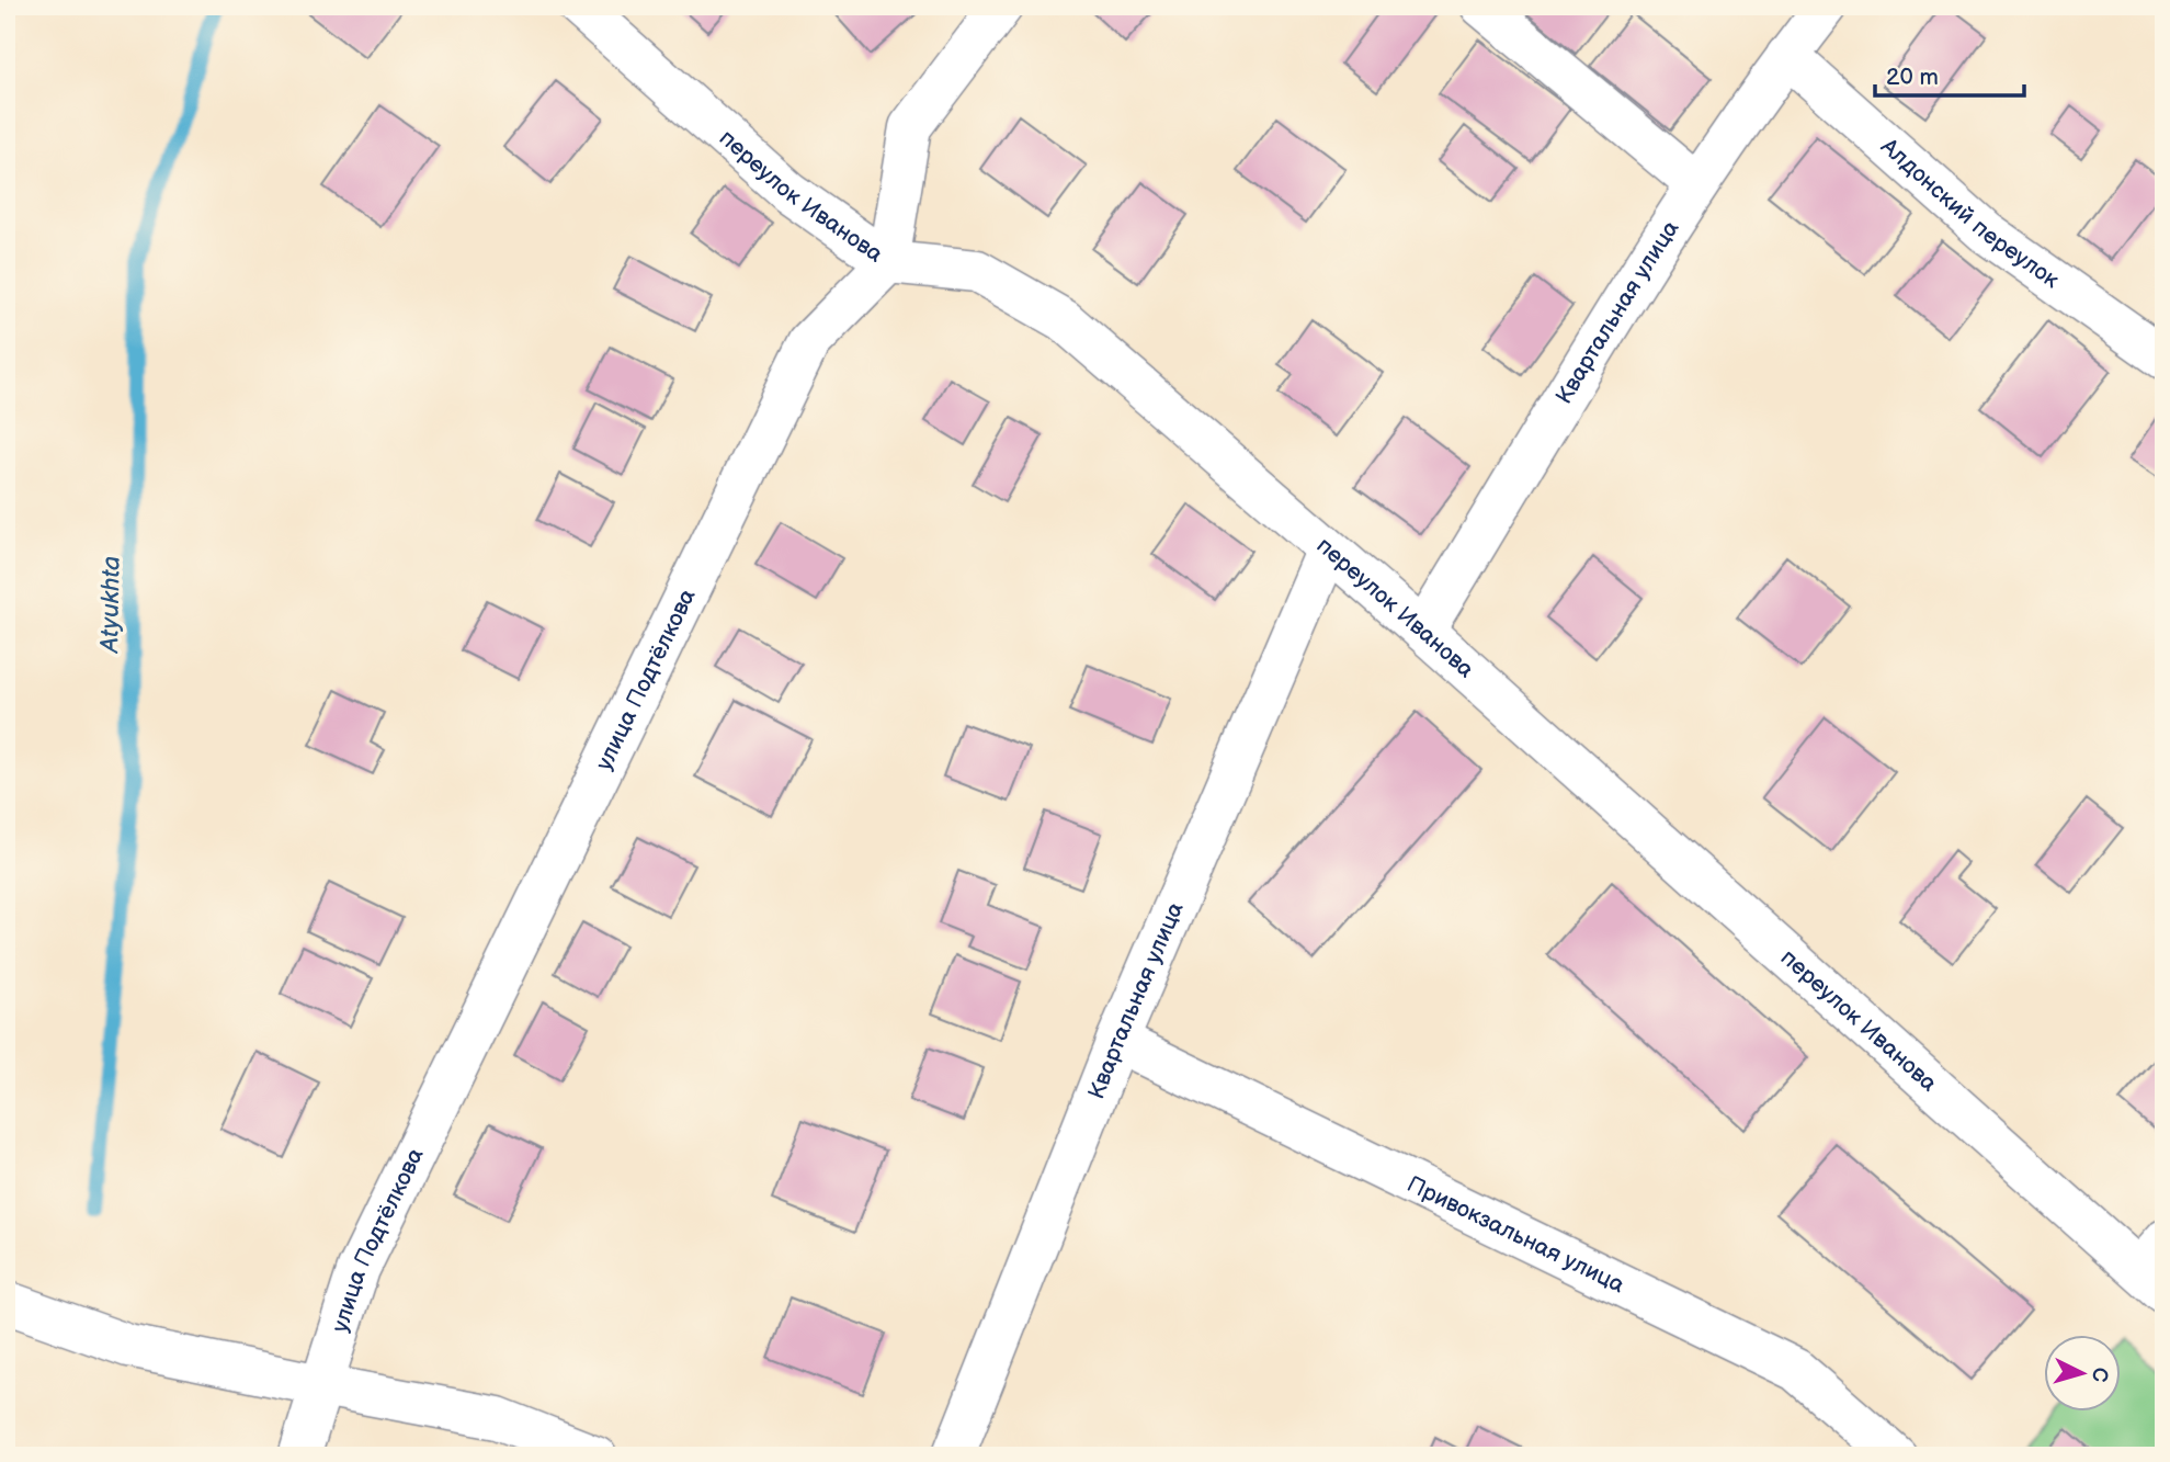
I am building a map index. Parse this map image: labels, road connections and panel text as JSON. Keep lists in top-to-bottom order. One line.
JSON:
{"streets":{"main road":["переулок Иванова","Алдонский переулок","Квартальная улица","улица Подтёлкова","Привокзальная улица"]},"crossings":[["переулок Иванова","Квартальная улица"],["переулок Иванова","улица Подтёлкова"],["Алдонский переулок","Квартальная улица"],["Квартальная улица","Привокзальная улица"]],"water":["Atyukhta"],"scale_bar":"20 m","north":"right"}
